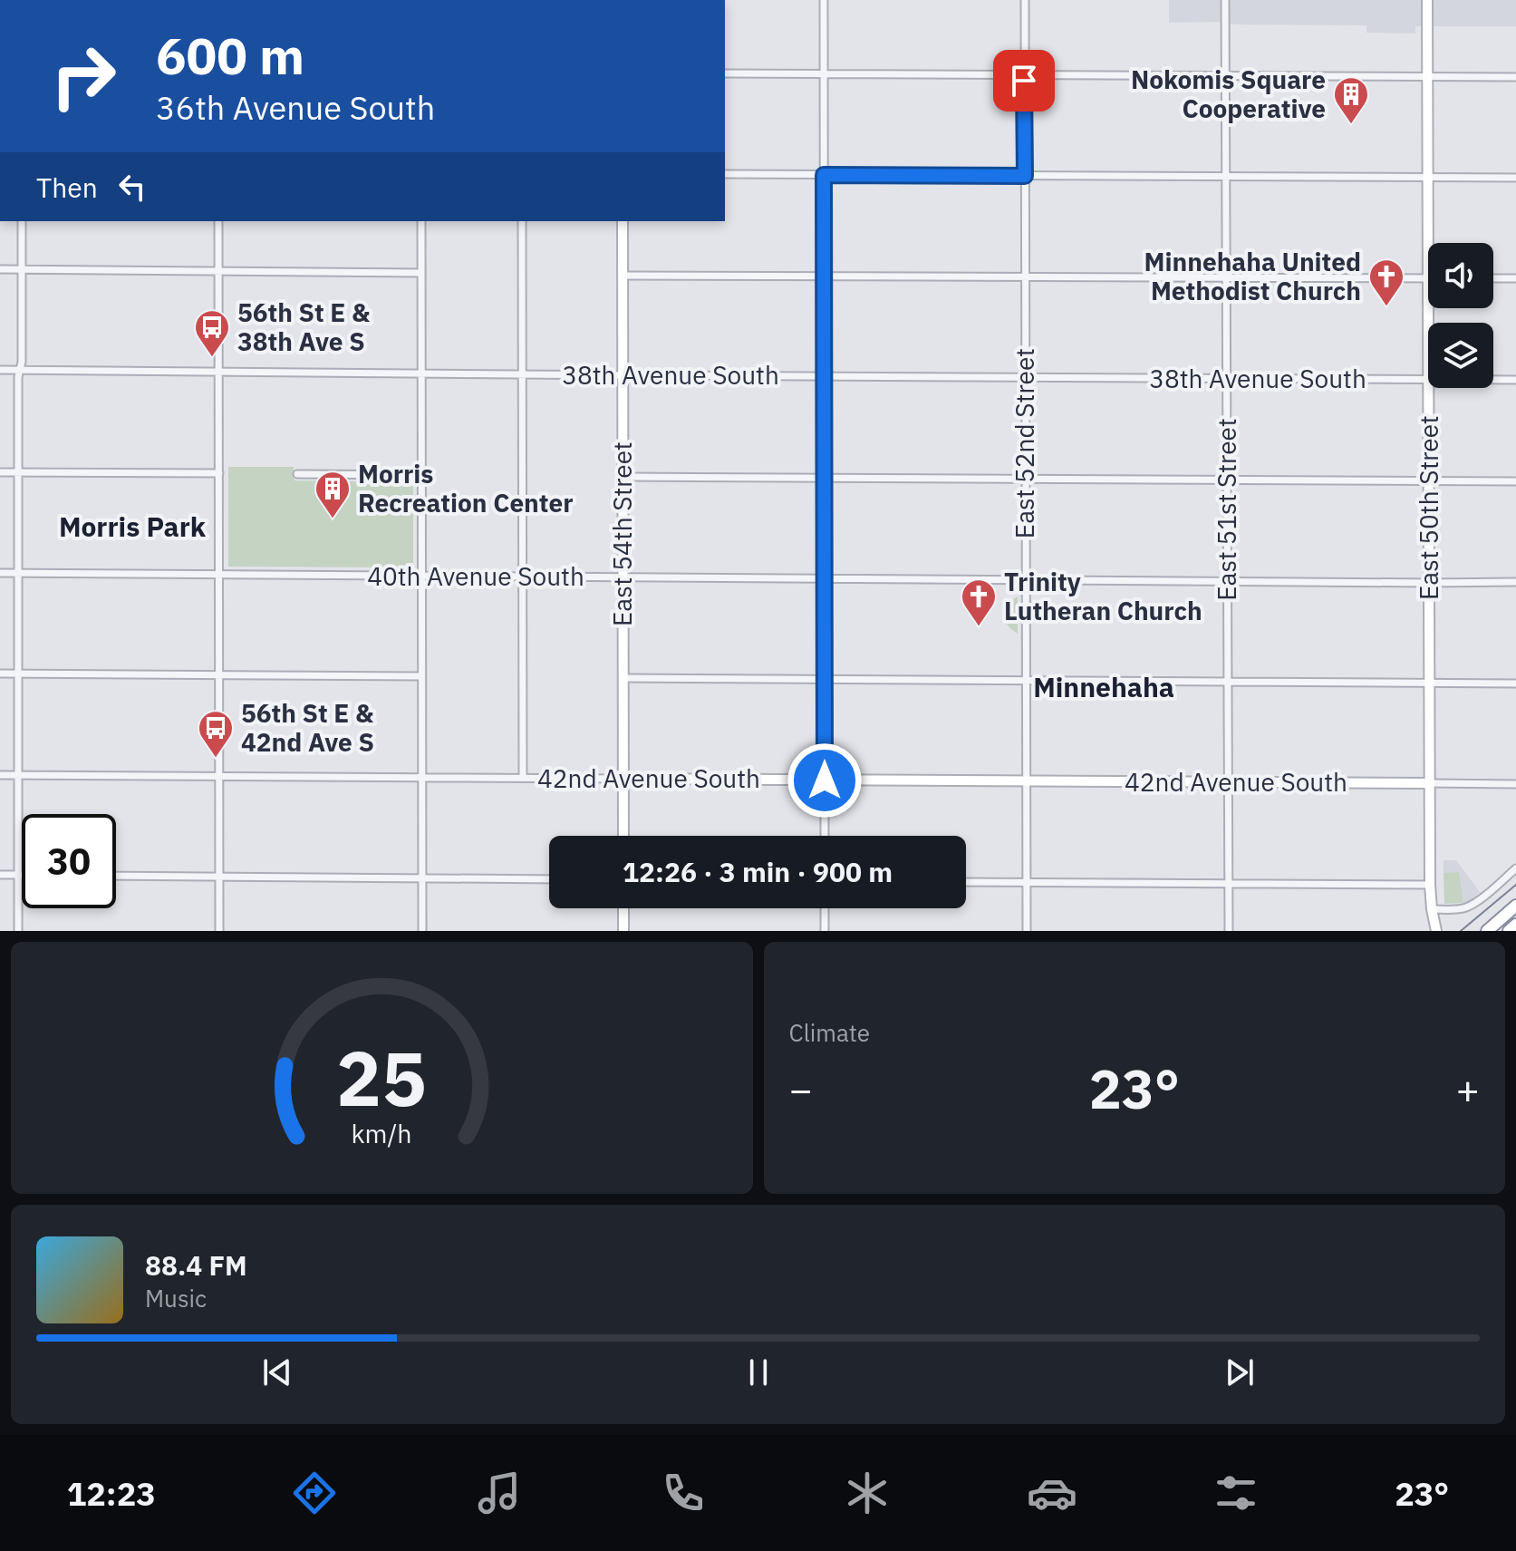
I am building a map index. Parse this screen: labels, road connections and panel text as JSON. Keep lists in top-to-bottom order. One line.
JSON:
{"streets":{"street":["38th Avenue South","East 52nd Street","East 50th Street","East 51st Street","East 54th Street","40th Avenue South","42nd Avenue South"]},"crossings":[["38th Avenue South","East 52nd Street"],["38th Avenue South","East 51st Street"],["38th Avenue South","East 54th Street"],["East 52nd Street","40th Avenue South"],["East 52nd Street","42nd Avenue South"],["East 50th Street","40th Avenue South"],["East 50th Street","42nd Avenue South"],["East 51st Street","40th Avenue South"],["East 51st Street","42nd Avenue South"],["East 54th Street","40th Avenue South"],["East 54th Street","42nd Avenue South"]],"districts":["Morris Park","Minnehaha"],"places":{"building":["Nokomis Square Cooperative","Morris Recreation Center"],"church":["Minnehaha United Methodist Church","Trinity Lutheran Church"],"bus stop":["56th St E & 38th Ave S","56th St E & 42nd Ave S"]},"page":{"turn":["600 m","36th Avenue South"],"then":"Then","limit":"30","trip":"12:26 · 3 min · 900 m","tile":"Climate","heat":["−","23°","+"],"song":["88.4 FM","Music"],"tabs":["12:23","23°"],"gauge":["25","km/h"]}}
